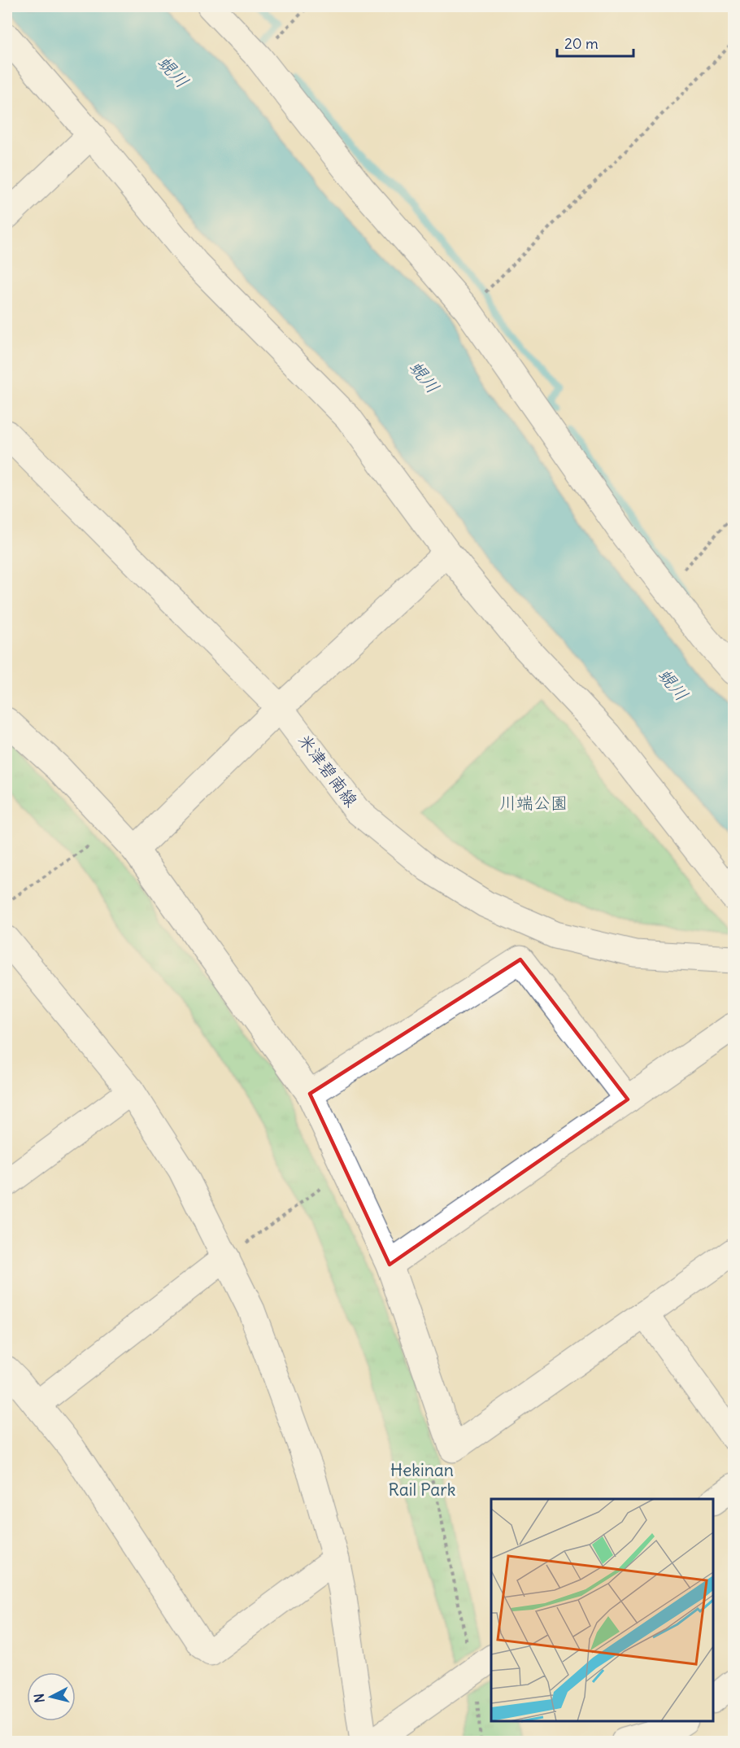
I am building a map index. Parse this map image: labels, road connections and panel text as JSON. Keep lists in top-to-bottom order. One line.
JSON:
{"streets":{"street":["米津碧南線"]},"water":["蜆川"],"parks":["川端公園","Hekinan Rail Park"],"scale_bar":"20 m","north":"left"}
